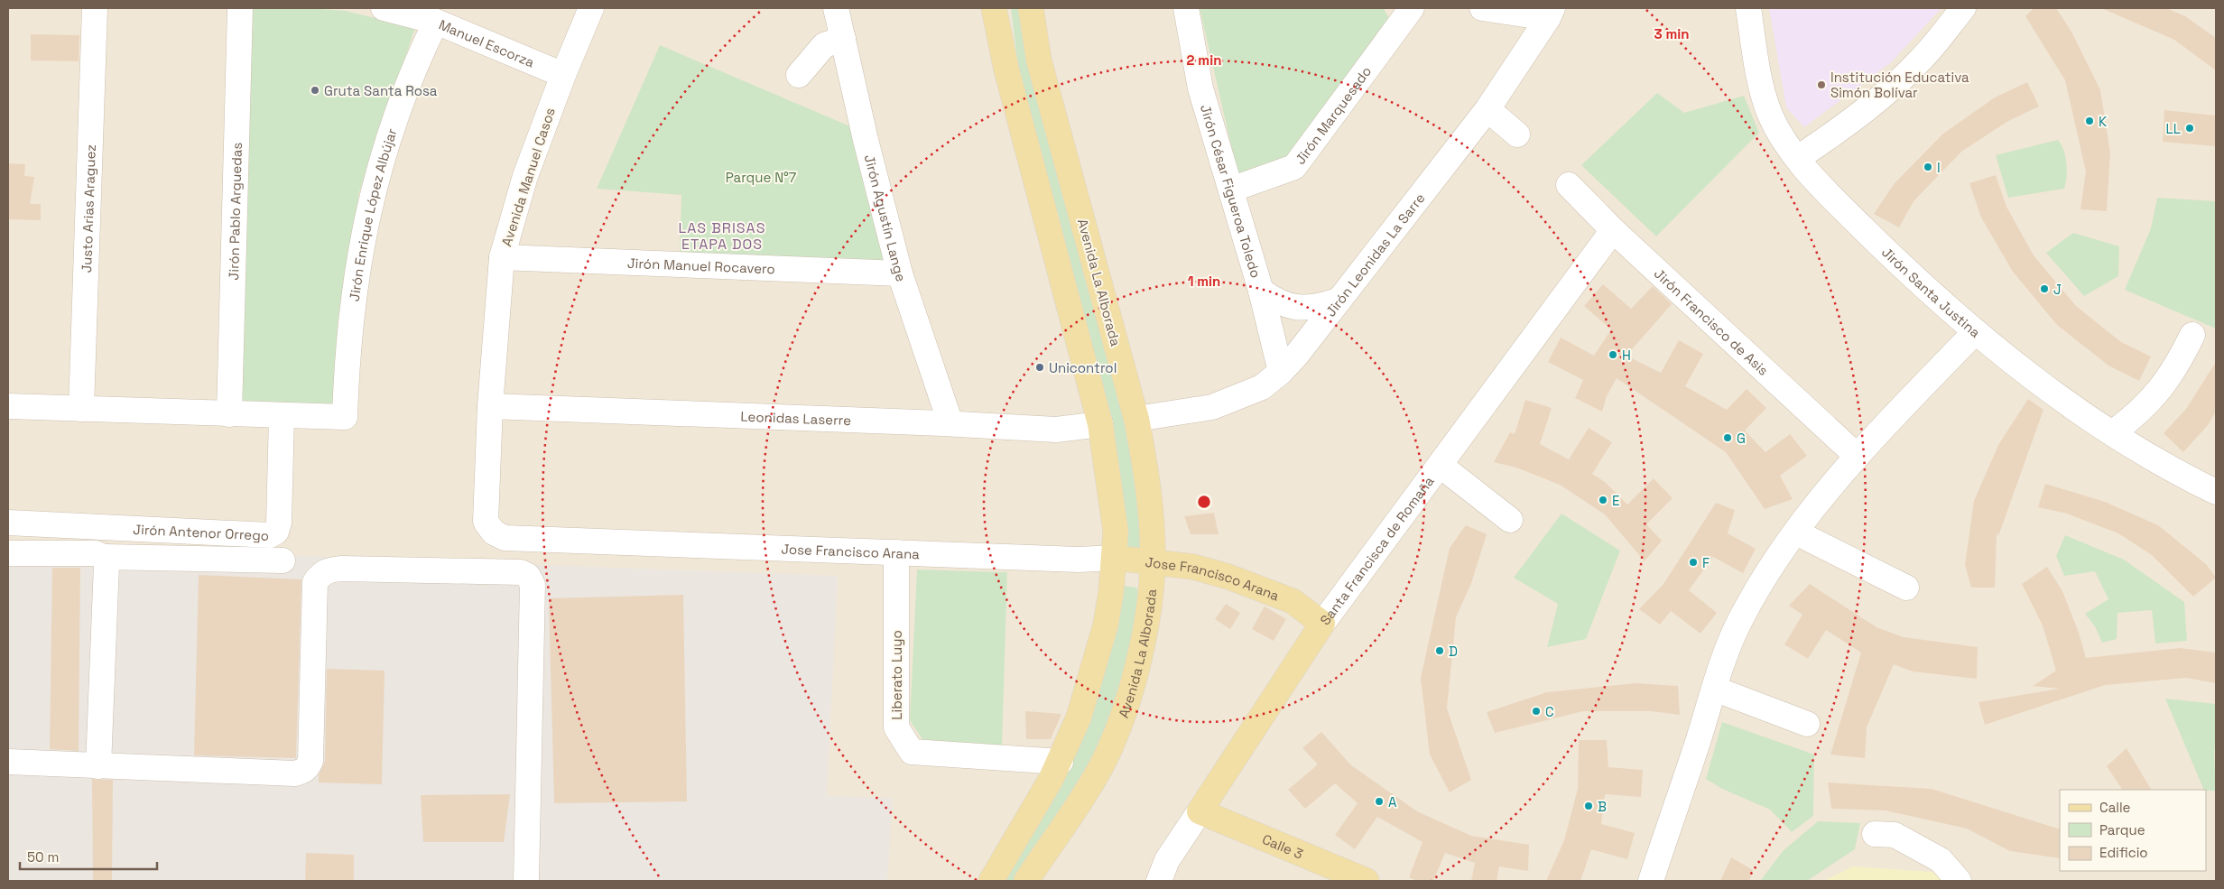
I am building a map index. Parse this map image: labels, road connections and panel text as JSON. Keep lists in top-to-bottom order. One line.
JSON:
{"streets":{"main road":["Avenida La Alborada","Santa Francisca de Romaña","Jose Francisco Arana","Calle 3"],"street":["Manuel Escorza","Jirón Marquesado","Avenida Manuel Casos","Jirón César Figueroa Toledo","Justo Arias Araguez","Jirón Pablo Arguedas","Jirón Enrique López Albújar","Jirón Agustín Lange","Jirón Leonidas La Sarre","Jirón Manuel Rocavero","Jirón Santa Justina","Jirón Francisco de Asis","Leonidas Laserre","Jirón Antenor Orrego","Liberato Luyo"]},"crossings":[["Manuel Escorza","Avenida Manuel Casos"],["Manuel Escorza","Jirón Enrique López Albújar"],["Jirón Marquesado","Jirón César Figueroa Toledo"],["Avenida Manuel Casos","Jirón Manuel Rocavero"],["Avenida Manuel Casos","Leonidas Laserre"],["Avenida Manuel Casos","Jose Francisco Arana"],["Jirón César Figueroa Toledo","Jirón Leonidas La Sarre"],["Jirón Enrique López Albújar","Jirón Antenor Orrego"],["Jirón Agustín Lange","Jirón Manuel Rocavero"],["Jirón Agustín Lange","Leonidas Laserre"],["Jirón Leonidas La Sarre","Avenida La Alborada"],["Avenida La Alborada","Jose Francisco Arana"],["Jirón Francisco de Asis","Santa Francisca de Romaña"],["Leonidas Laserre","Jose Francisco Arana"],["Santa Francisca de Romaña","Jose Francisco Arana"],["Santa Francisca de Romaña","Calle 3"],["Jose Francisco Arana","Liberato Luyo"]],"districts":["LAS BRISAS ETAPA DOS"],"parks":["Parque N°7"],"places":["Institución Educativa Simón Bolívar","Gruta Santa Rosa","K","LL","I","J","H","Unicontrol","G","E","F","D","C","A","B"],"legend":["Calle","Parque","Edificio"],"scale_bar":"50 m","rings":["3 min","2 min","1 min"]}
